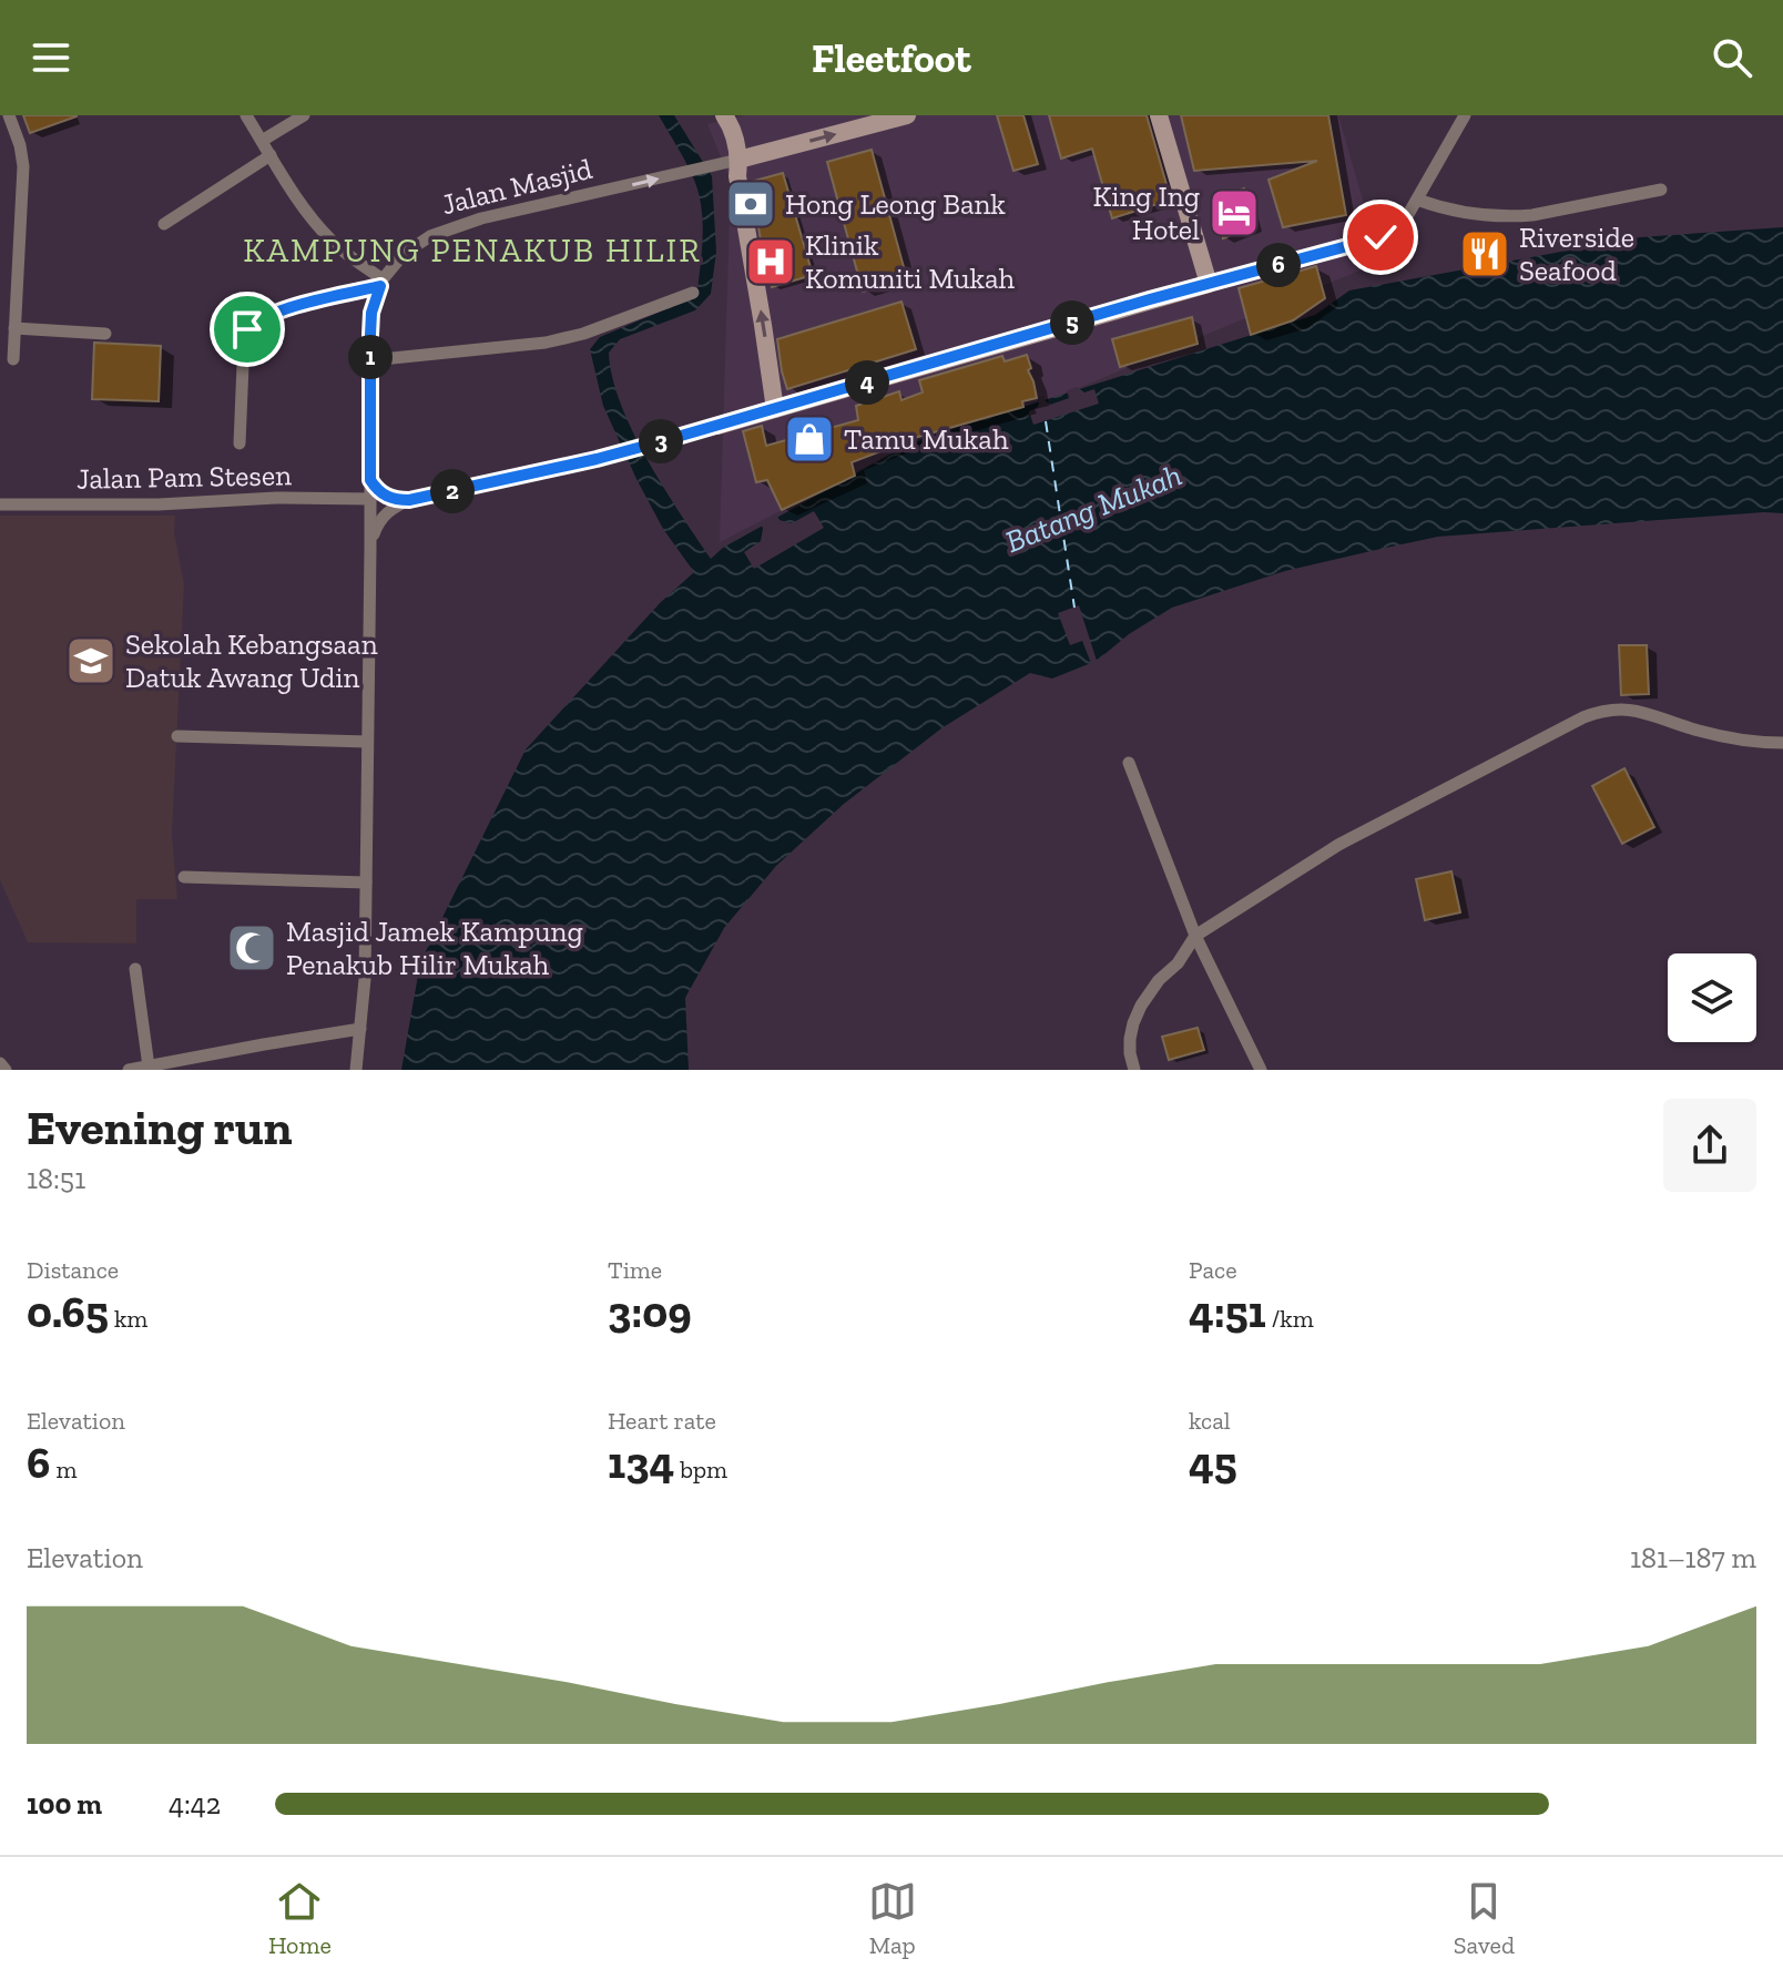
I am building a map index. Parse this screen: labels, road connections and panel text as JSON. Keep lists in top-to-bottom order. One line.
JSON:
{"streets":{"street":["Jalan Masjid","Jalan Pam Stesen"]},"one_way":["Jalan Masjid"],"districts":["KAMPUNG PENAKUB HILIR"],"water":["Batang Mukah"],"places":{"bank":["Hong Leong Bank"],"hotel":["King Ing Hotel"],"restaurant":["Riverside Seafood"],"hospital":["Klinik Komuniti Mukah"],"shop":["Tamu Mukah"],"school or university":["Sekolah Kebangsaan Datuk Awang Udin"],"mosque":["Masjid Jamek Kampung Penakub Hilir Mukah"]},"page":{"header":"Fleetfoot","pins":["6","5","1","4","3","2"],"heading":["Evening run","18:51"],"stats":[["Distance","0.65 km"],["Time","3:09"],["Pace","4:51 /km"],["Elevation","6 m"],["Heart rate","134 bpm"],["kcal","45"]],"chart":["Elevation","181–187 m"],"list":[{"name":"100 m","note":"4:42"}],"tabs":["Home","Map","Saved"]}}
